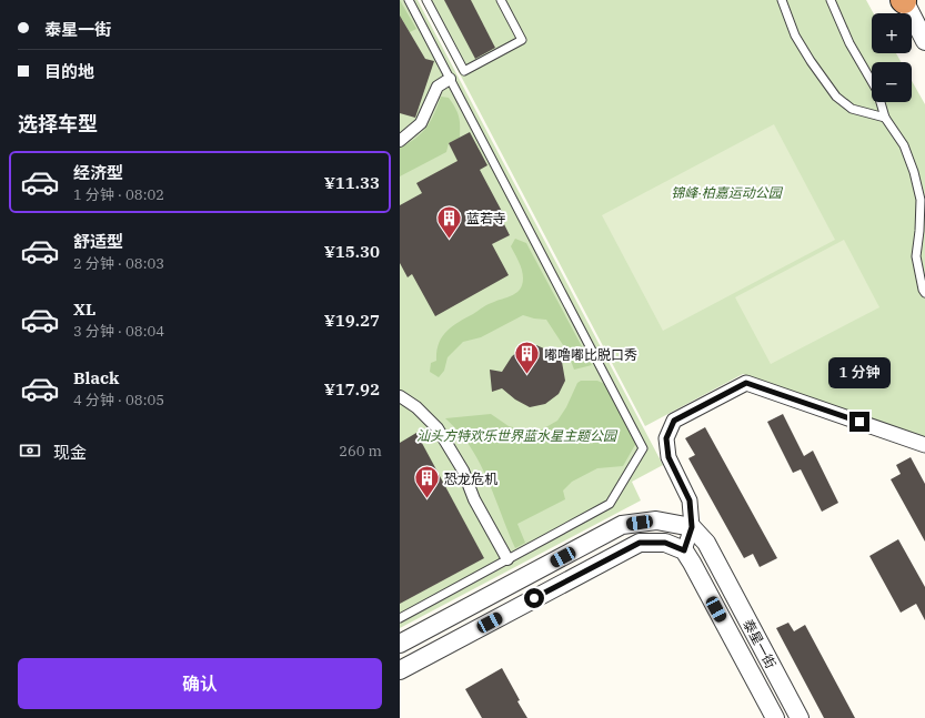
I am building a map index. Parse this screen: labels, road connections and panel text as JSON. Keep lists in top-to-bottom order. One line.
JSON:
{"streets":{"street":["泰星一街"]},"parks":["锦峰·柏嘉运动公园","汕头方特欢乐世界蓝水星主题公园"],"places":{"building":["蓝若寺","嘟噜嘟比脱口秀","恐龙危机"]},"page":{"banner":["泰星一街","目的地"],"map_buttons":["+","−"],"heading":"选择车型","list":[{"name":"经济型","note":"1 分钟 · 08:02","value":"¥11.33"},{"name":"舒适型","note":"2 分钟 · 08:03","value":"¥15.30"},{"name":"XL","note":"3 分钟 · 08:04","value":"¥19.27"},{"name":"Black","note":"4 分钟 · 08:05","value":"¥17.92"}],"bubble":"1 分钟","pay":["现金","260 m"],"buttons":"确认"}}
